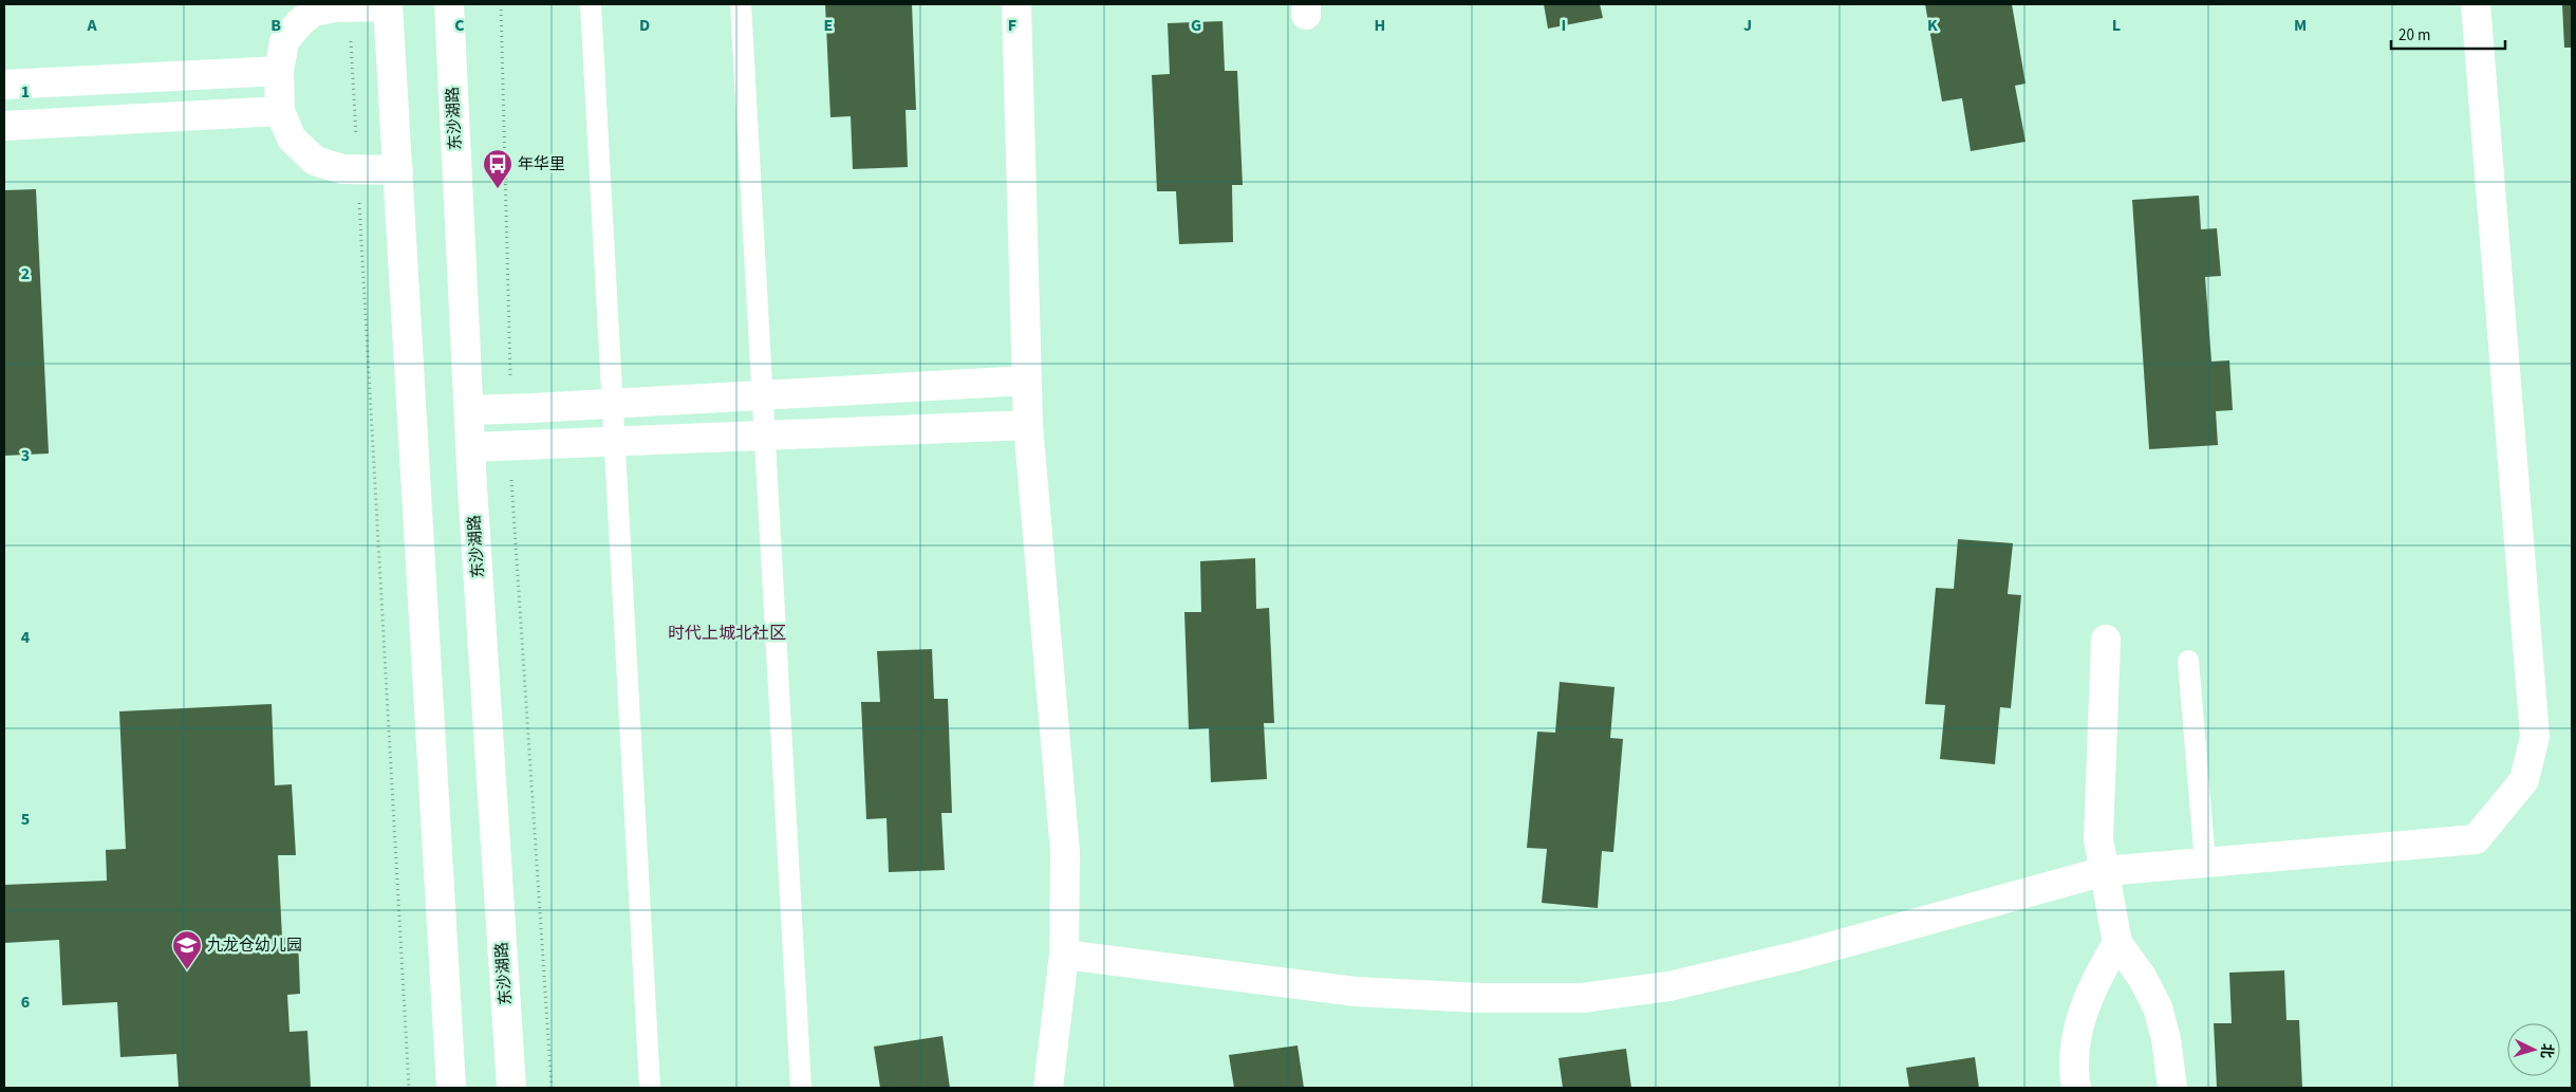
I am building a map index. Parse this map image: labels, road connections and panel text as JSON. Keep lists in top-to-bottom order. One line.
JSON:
{"streets":{"street":["东沙湖路"]},"districts":["时代上城北社区"],"places":{"bus stop":["年华里"],"school or university":["九龙仓幼儿园"]},"scale_bar":"20 m","north":"right","grid":{"columns":["A","B","C","D","E","F","G","H","I","J","K","L","M"],"rows":["1","2","3","4","5","6"]}}
